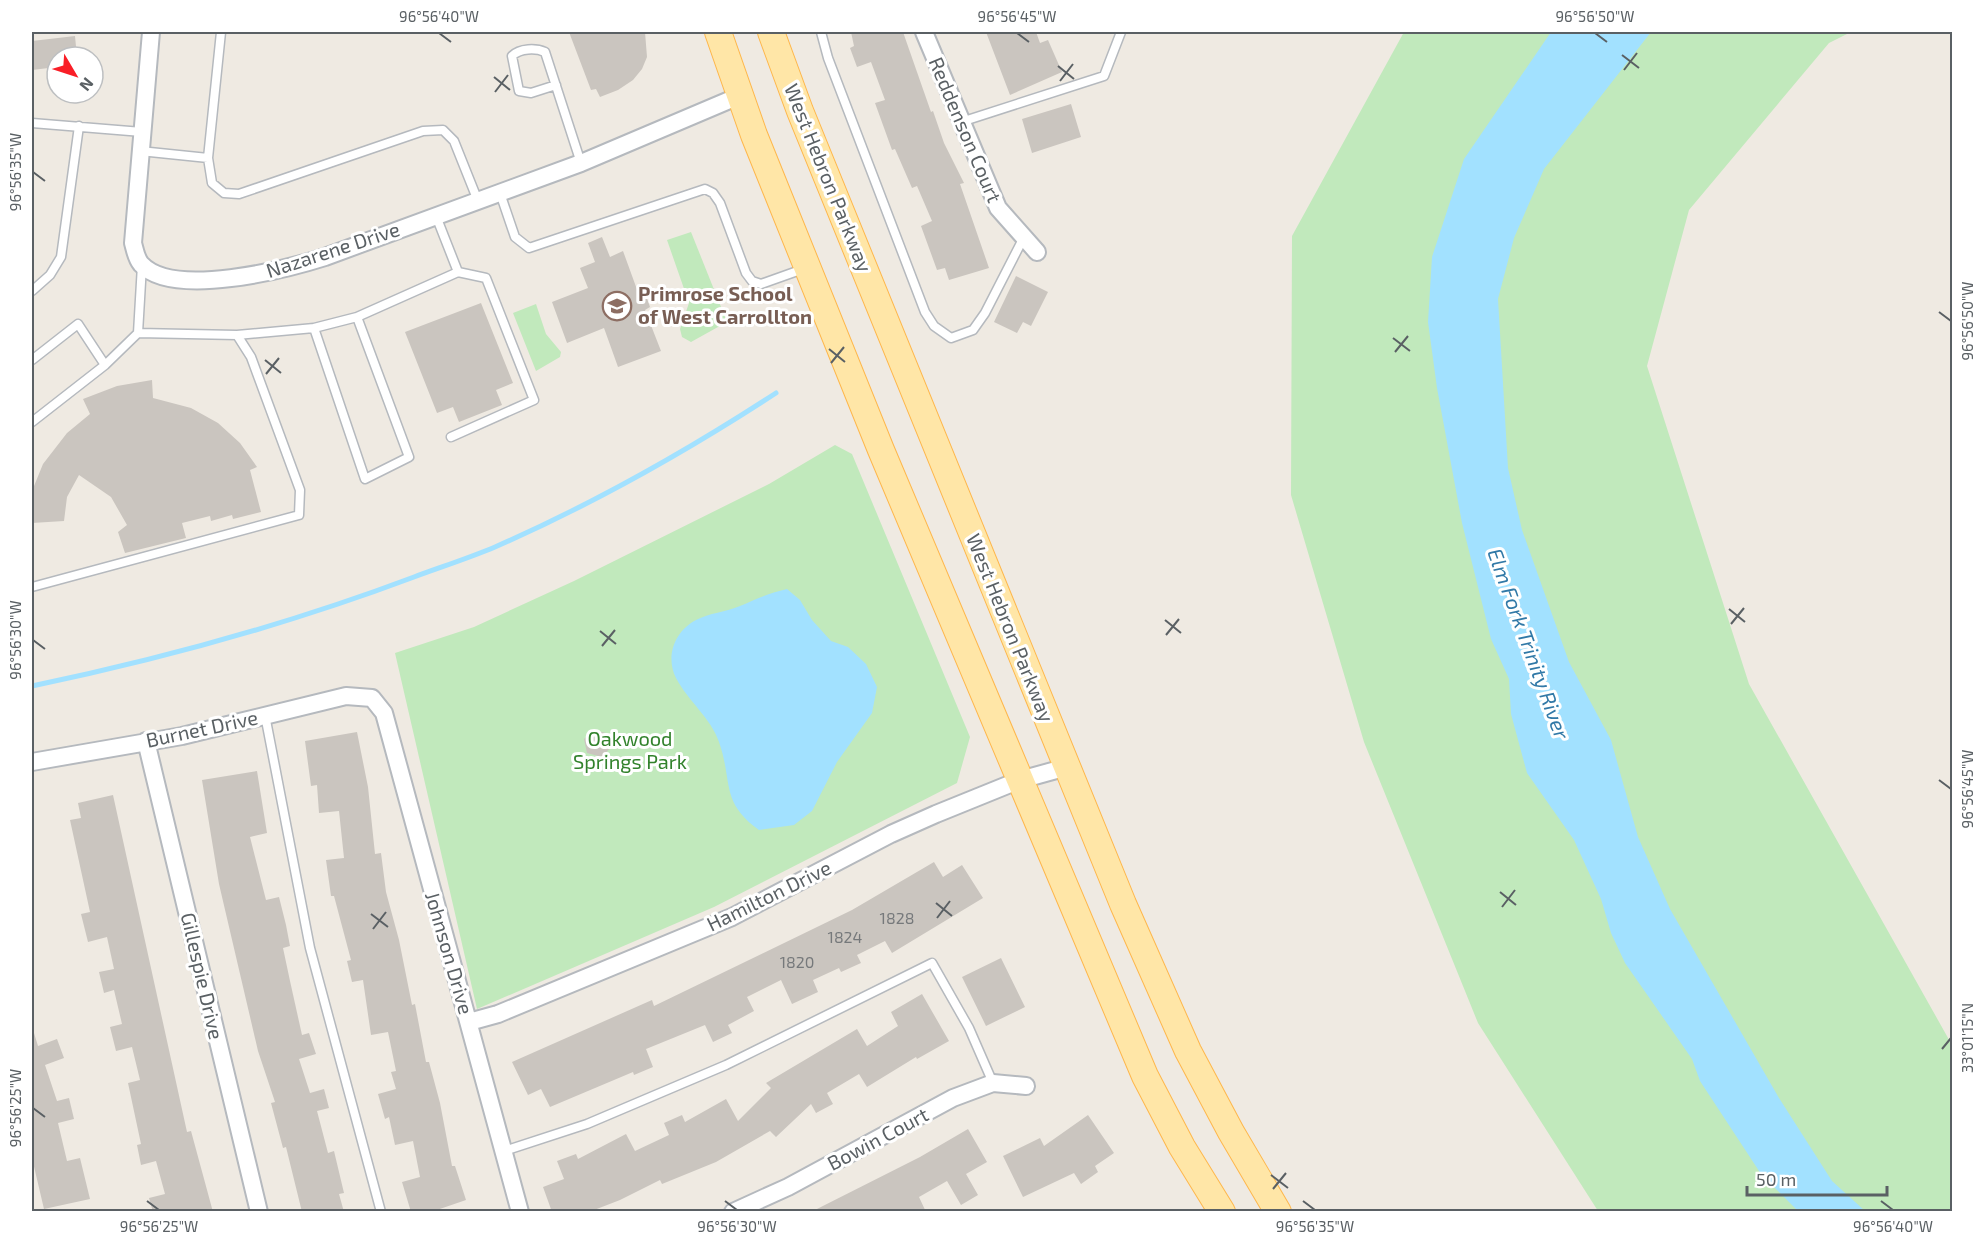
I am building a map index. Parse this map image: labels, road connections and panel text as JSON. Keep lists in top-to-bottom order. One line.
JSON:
{"streets":{"main road":["West Hebron Parkway"],"street":["Reddenson Court","Nazarene Drive","Burnet Drive","Hamilton Drive","Johnson Drive","Gillespie Drive","Bowin Court"]},"crossings":[["West Hebron Parkway","Hamilton Drive"],["Burnet Drive","Johnson Drive"],["Burnet Drive","Gillespie Drive"],["Hamilton Drive","Johnson Drive"]],"water":["Elm Fork Trinity River"],"parks":["Oakwood Springs Park"],"places":{"school or university":["Primrose School of West Carrollton"]},"house_numbers":["1828","1824","1820"],"scale_bar":"50 m","north":"bottom right","coordinates":["96°56'40\"W","96°56'45\"W","96°56'50\"W","96°56'35\"W","96°56'30\"W","33°01'15\"N","96°56'25\"W"]}
